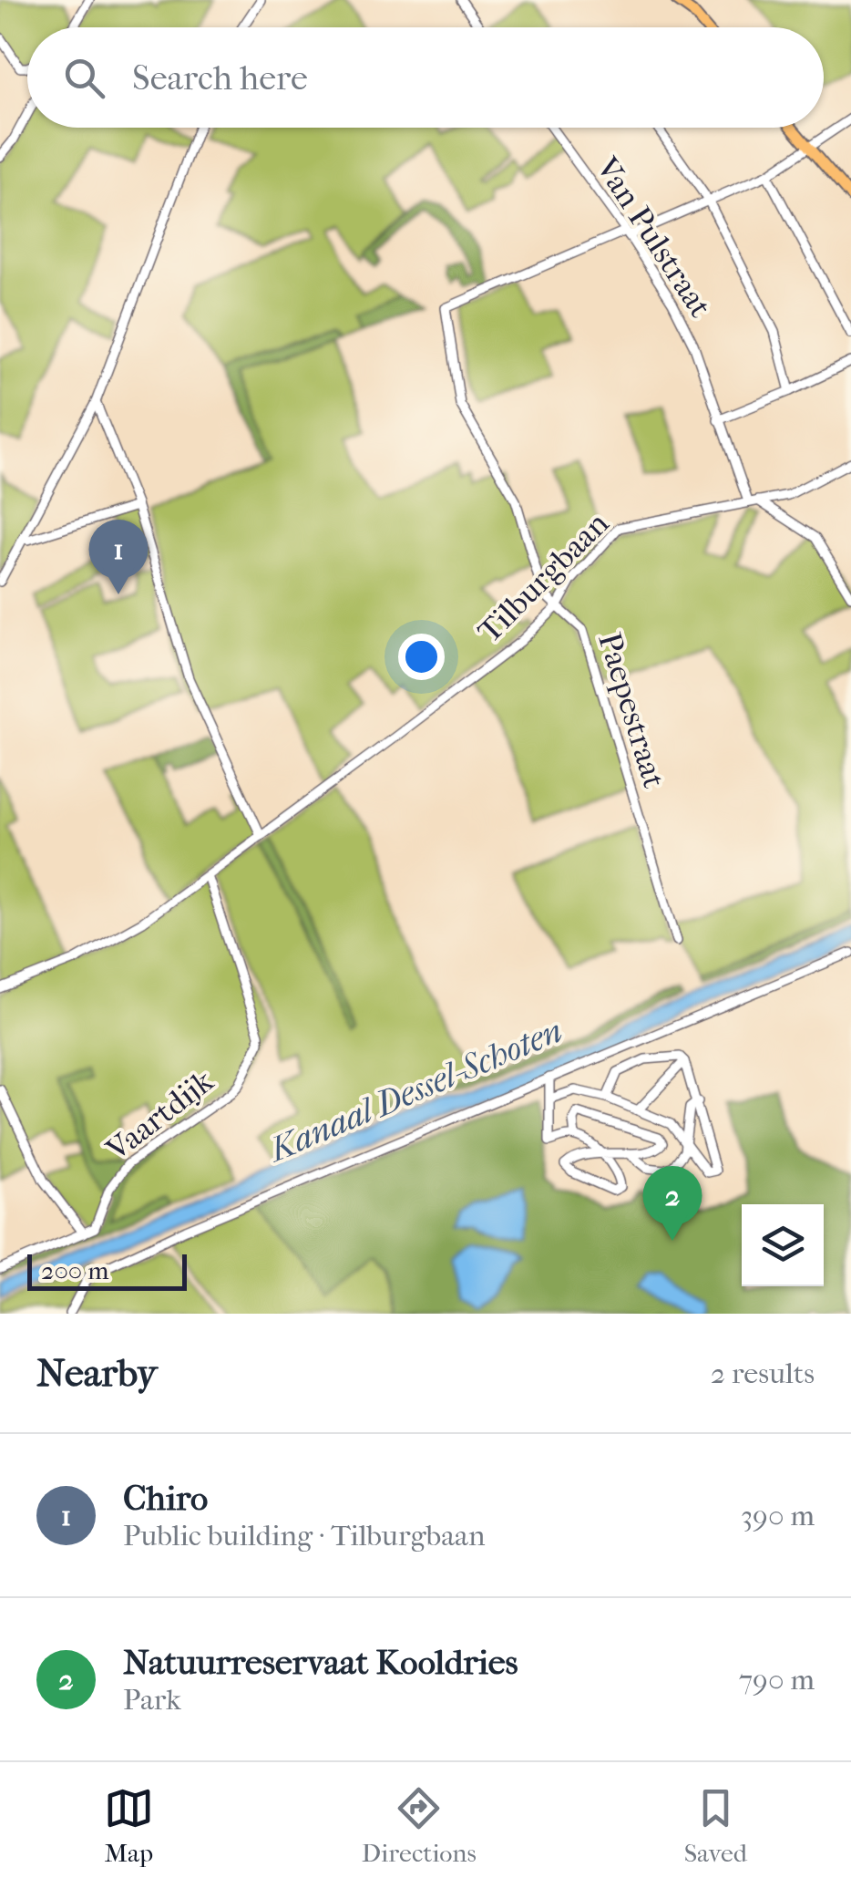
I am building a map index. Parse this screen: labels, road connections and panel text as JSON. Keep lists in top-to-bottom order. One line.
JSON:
{"streets":{"street":["Van Pulstraat","Tilburgbaan","Paepestraat","Vaartdijk"]},"crossings":[["Van Pulstraat","Tilburgbaan"],["Van Pulstraat","Paepestraat"],["Tilburgbaan","Paepestraat"],["Tilburgbaan","Vaartdijk"]],"water":["Kanaal Dessel-Schoten"],"scale_bar":"200 m","page":{"search":"Search here","pins":["1","2"],"scale":"200 m","heading":["Nearby","2 results"],"list":[{"mark":"1","name":"Chiro","note":"Public building · Tilburgbaan","value":"390 m"},{"mark":"2","name":"Natuurreservaat Kooldries","note":"Park","value":"790 m"}],"nav":["Map","Directions","Saved"]}}
